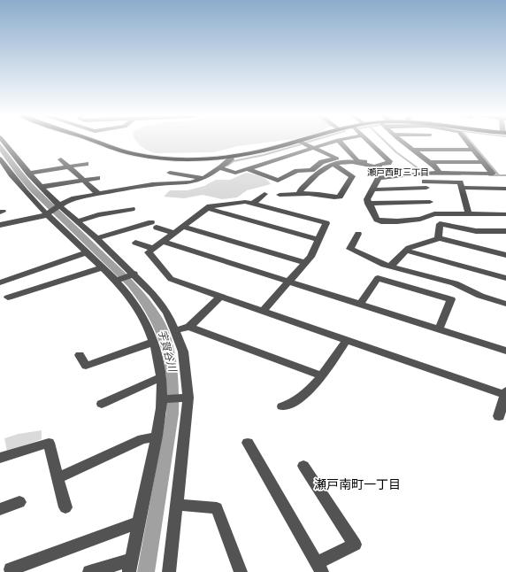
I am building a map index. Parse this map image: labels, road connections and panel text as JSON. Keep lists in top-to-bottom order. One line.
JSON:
{"districts":["瀬戸西町三丁目","瀬戸南町一丁目"],"water":["宇賀谷川"]}
